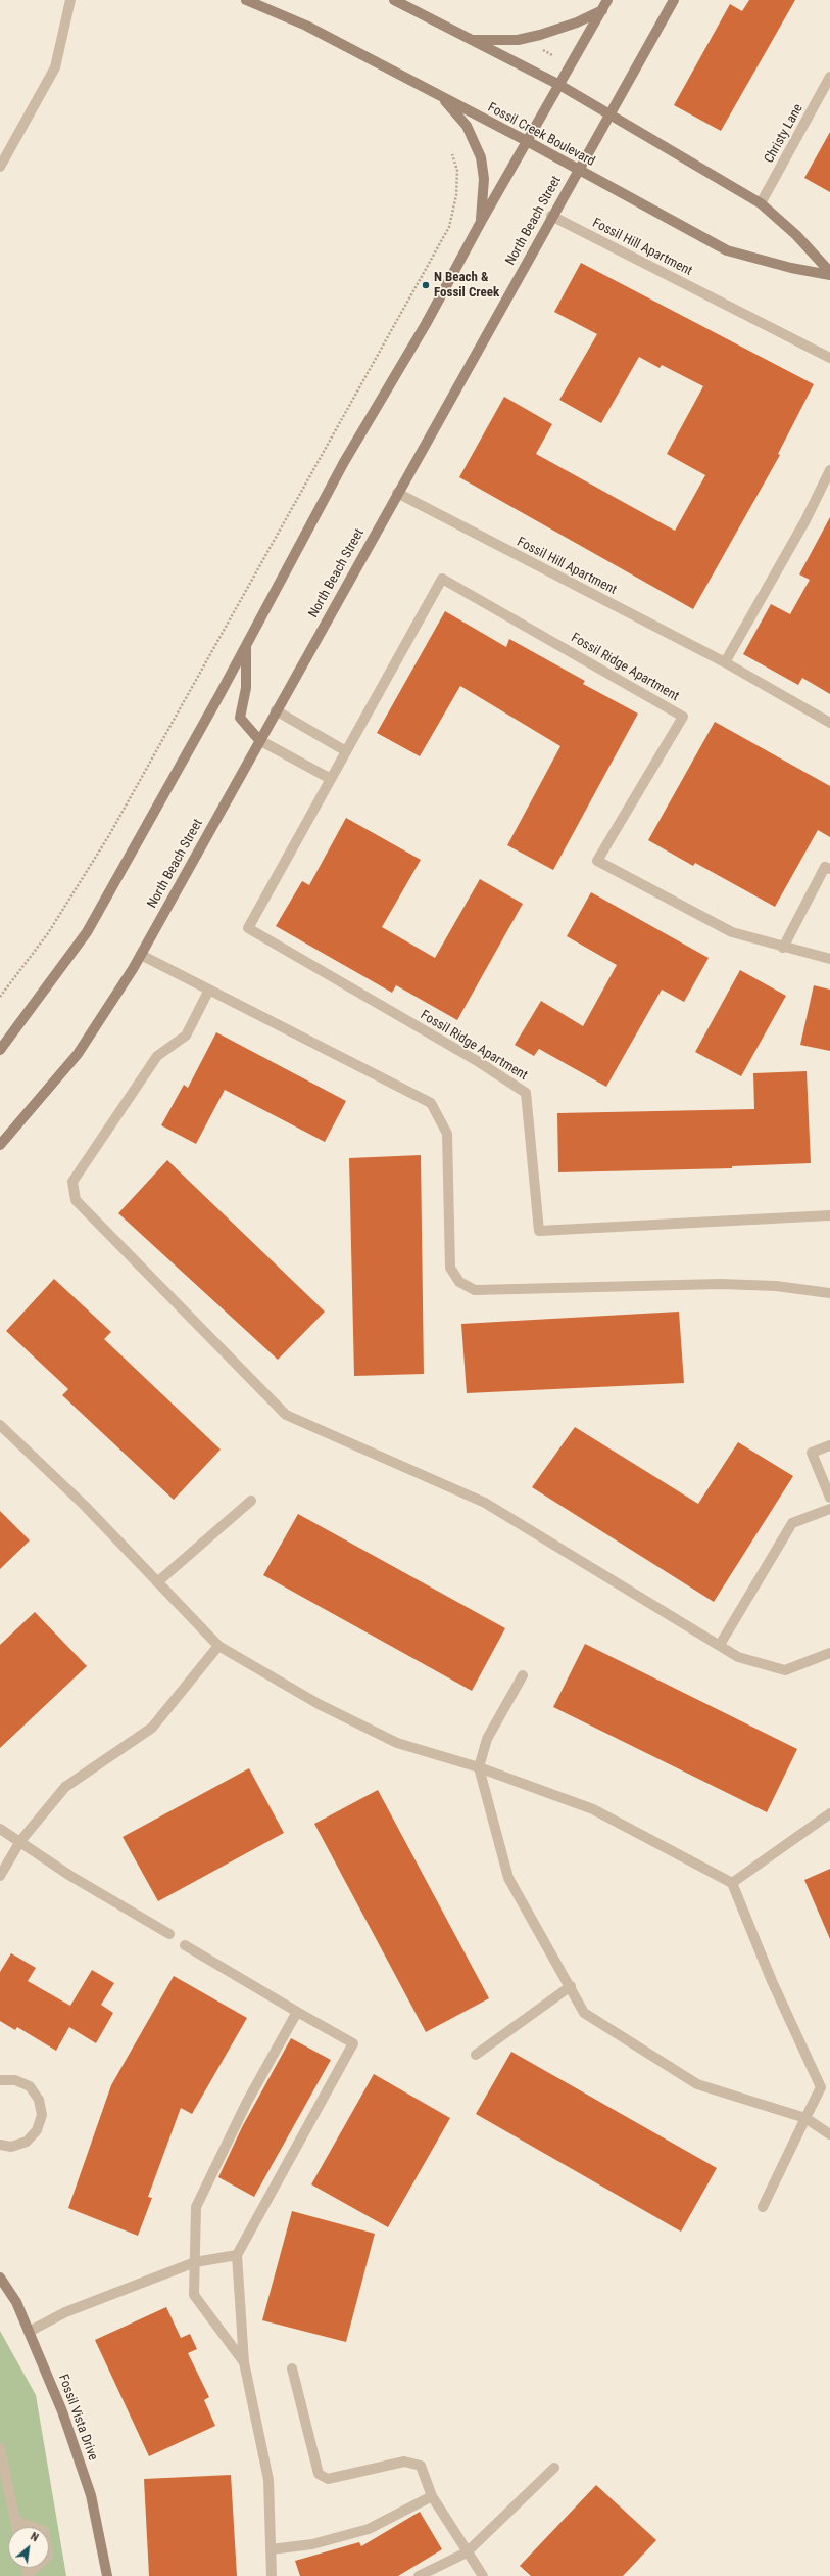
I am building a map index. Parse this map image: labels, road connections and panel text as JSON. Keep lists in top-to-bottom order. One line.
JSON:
{"streets":{"main road":["Fossil Creek Boulevard","North Beach Street","Fossil Vista Drive"],"street":["Christy Lane","Fossil Hill Apartment","Fossil Ridge Apartment"]},"crossings":[["Christy Lane","Fossil Creek Boulevard"],["Fossil Creek Boulevard","North Beach Street"],["North Beach Street","Fossil Hill Apartment"]],"places":["N Beach & Fossil Creek"],"north":"top right"}
